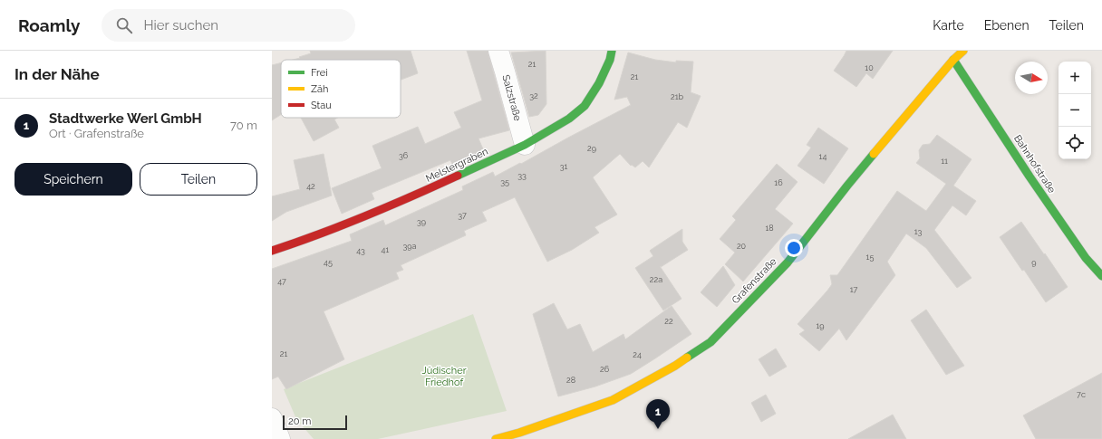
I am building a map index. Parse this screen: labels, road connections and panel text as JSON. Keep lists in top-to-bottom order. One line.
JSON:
{"streets":{"street":["Salzstraße","Bahnhofstraße","Melstergraben","Grafenstraße"]},"crossings":[["Salzstraße","Melstergraben"],["Bahnhofstraße","Grafenstraße"]],"parks":["Jüdischer Friedhof"],"house_numbers":["21","10","21","32","21b","29","36","14","11","31","33","35","16","42","37","39","18","13","39a","20","41","43","15","45","9","22a","47","17","22","19","21","24","26","28","7c"],"legend":["Frei","Zäh","Stau"],"scale_bar":"20 m","north":"right","page":{"header":"Roamly","search":"Hier suchen","nav":["Karte","Ebenen","Teilen"],"heading":"In der Nähe","map_buttons":["+","−"],"list":[{"mark":"1","name":"Stadtwerke Werl GmbH","note":"Ort · Grafenstraße","value":"70 m"}],"buttons":["Speichern","Teilen"],"pins":"1","scale":"20 m"}}
